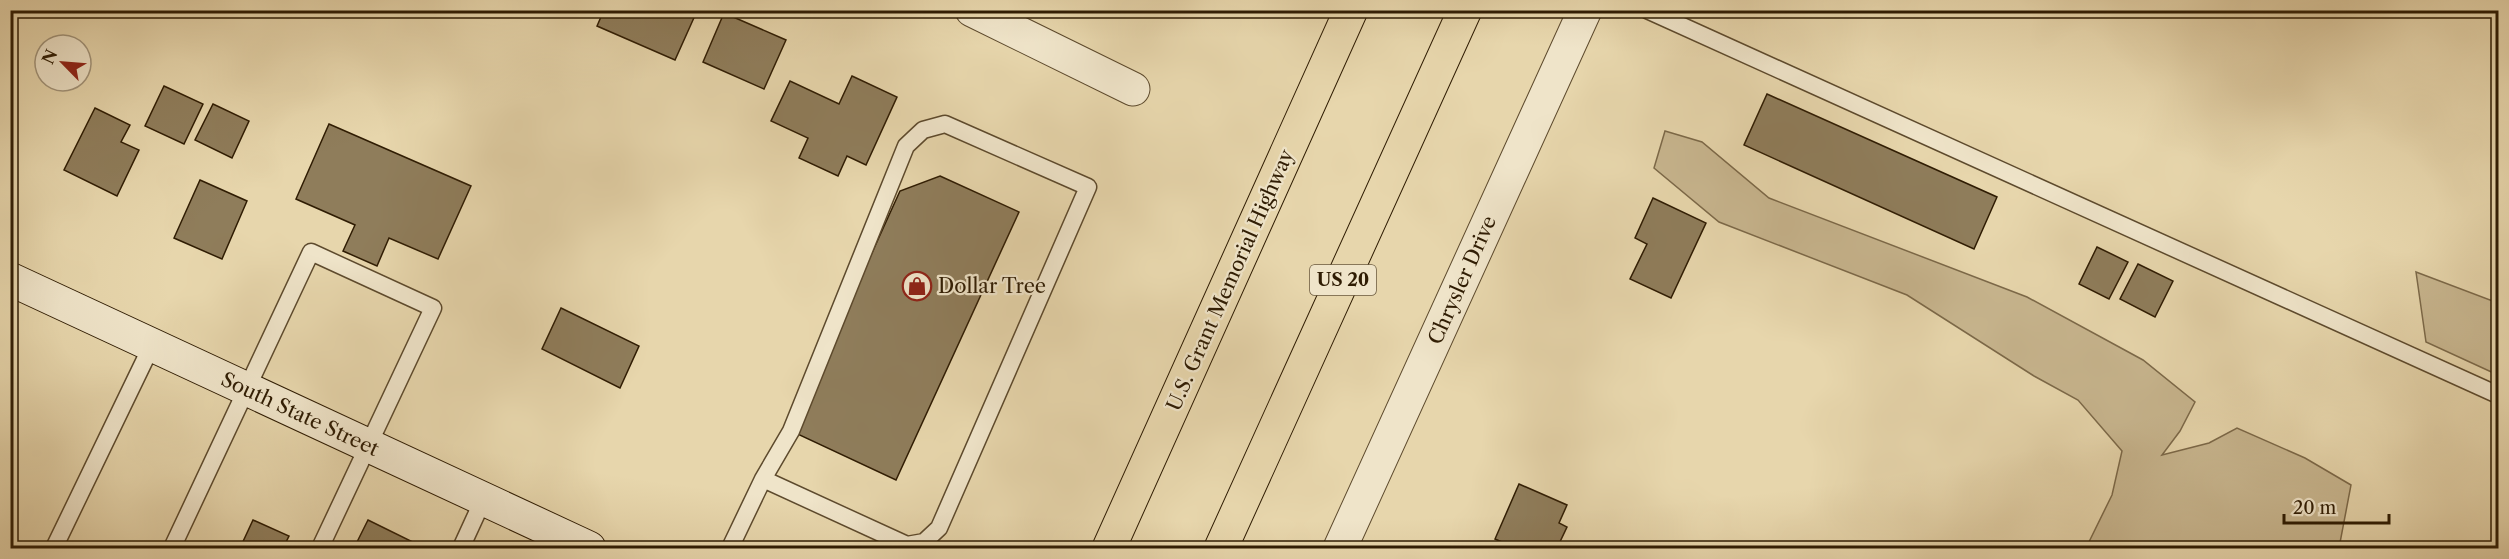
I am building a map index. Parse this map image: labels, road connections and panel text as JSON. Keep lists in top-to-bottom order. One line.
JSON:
{"streets":{"main road":["U.S. Grant Memorial Highway","US 20"],"street":["Chrysler Drive","South State Street"]},"places":{"shop":["Dollar Tree"]},"scale_bar":"20 m","north":"top left"}
